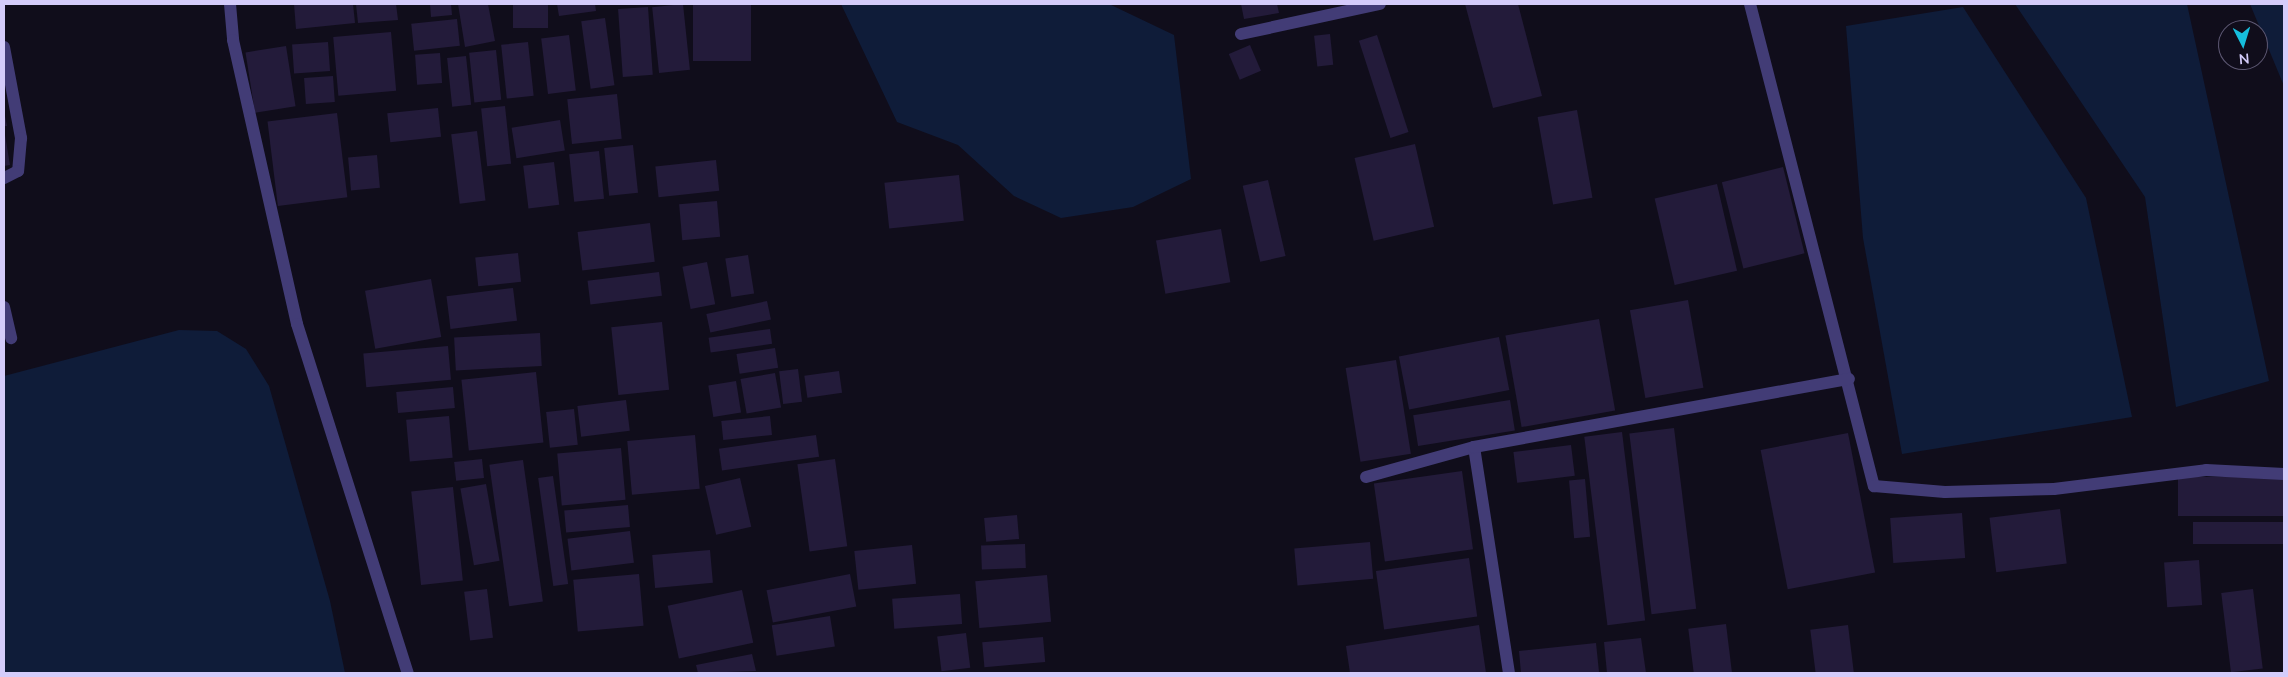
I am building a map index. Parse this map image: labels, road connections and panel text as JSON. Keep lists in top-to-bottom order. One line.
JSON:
{"north":"bottom"}
